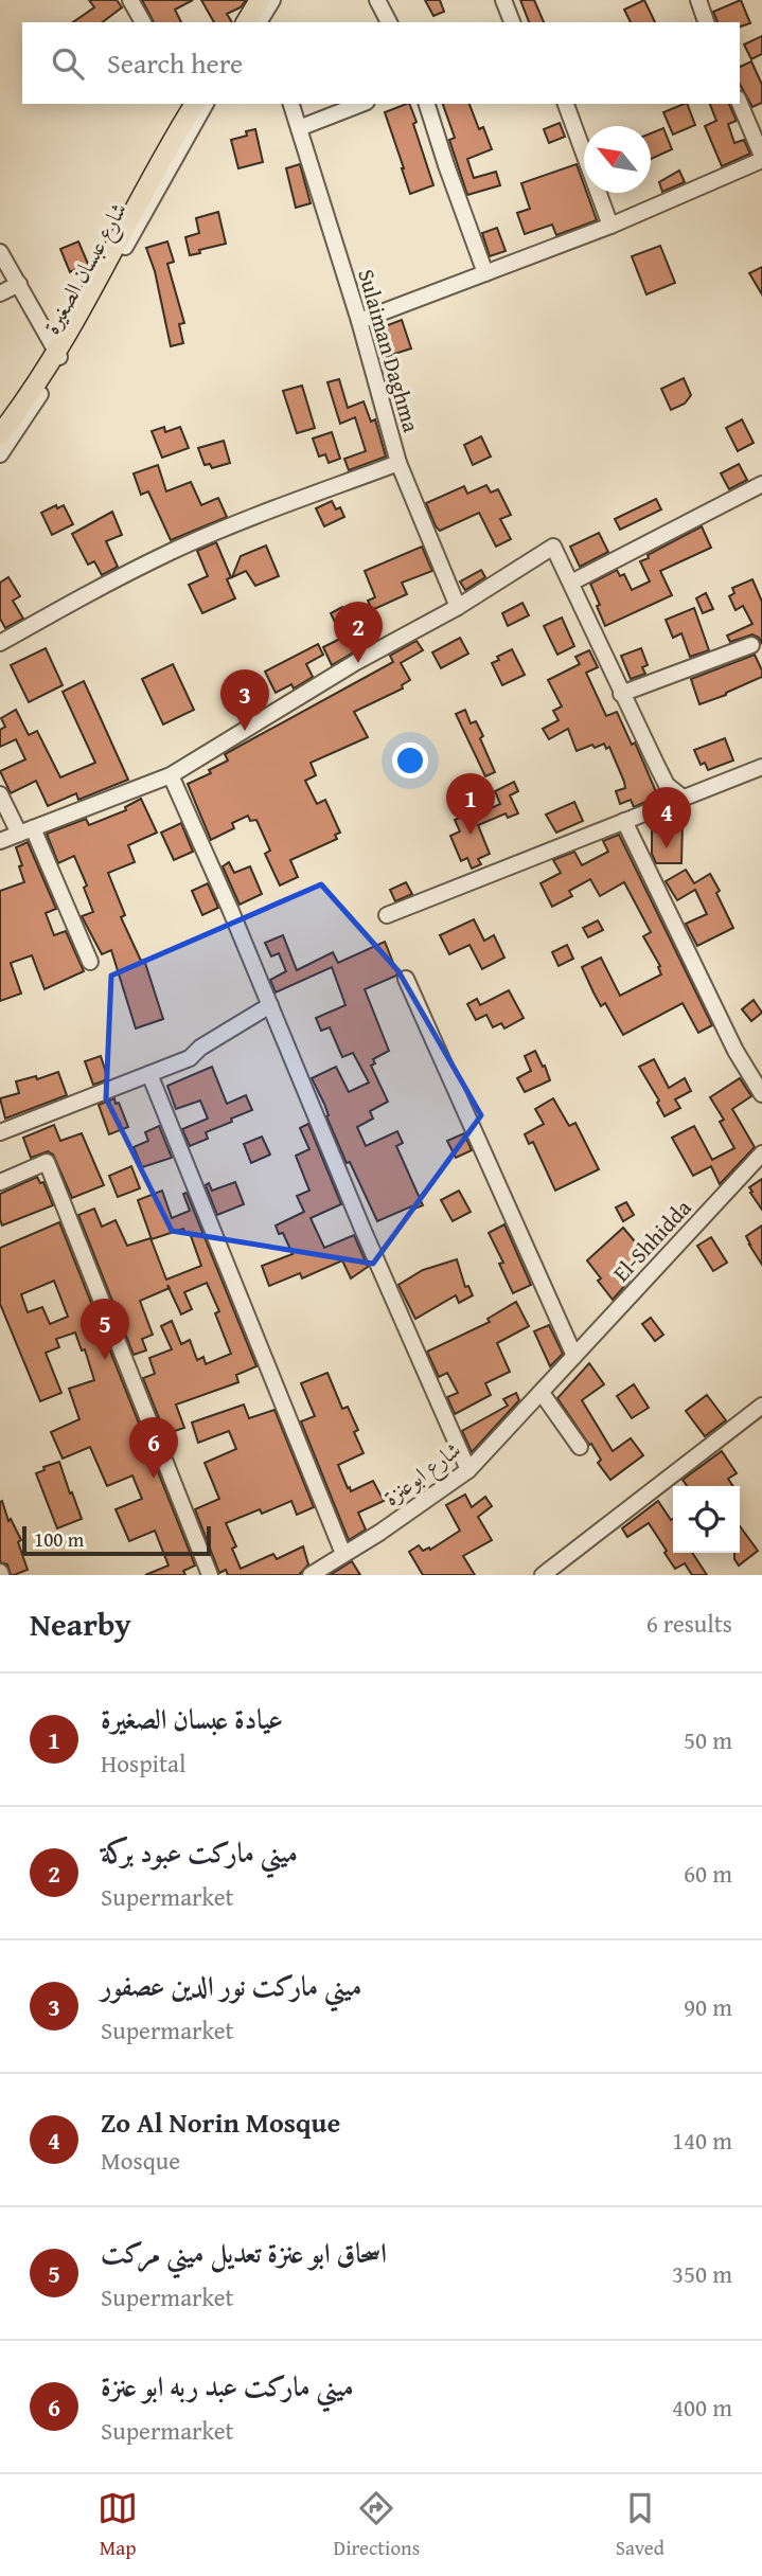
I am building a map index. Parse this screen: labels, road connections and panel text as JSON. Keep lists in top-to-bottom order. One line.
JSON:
{"streets":{"main road":["شارع عبسان الصغيرة"],"street":["Sulaiman Daghma","El-Shhidda","شارع ابوعنزة"]},"crossings":[["El-Shhidda","شارع ابوعنزة"]],"scale_bar":"100 m","north":"top left","page":{"search":"Search here","pins":["2","3","1","4","5","6"],"scale":"100 m","heading":["Nearby","6 results"],"list":[{"mark":"1","name":"عيادة عبسان الصغيرة","note":"Hospital","value":"50 m"},{"mark":"2","name":"ميني ماركت عبود بركة","note":"Supermarket","value":"60 m"},{"mark":"3","name":"ميني ماركت نور الدين عصفور","note":"Supermarket","value":"90 m"},{"mark":"4","name":"Zo Al Norin Mosque","note":"Mosque","value":"140 m"},{"mark":"5","name":"اسحاق ابو عنزة تعديل ميني مركت","note":"Supermarket","value":"350 m"},{"mark":"6","name":"ميني ماركت عبد ربه ابو عنزة","note":"Supermarket","value":"400 m"}],"nav":["Map","Directions","Saved"]}}
